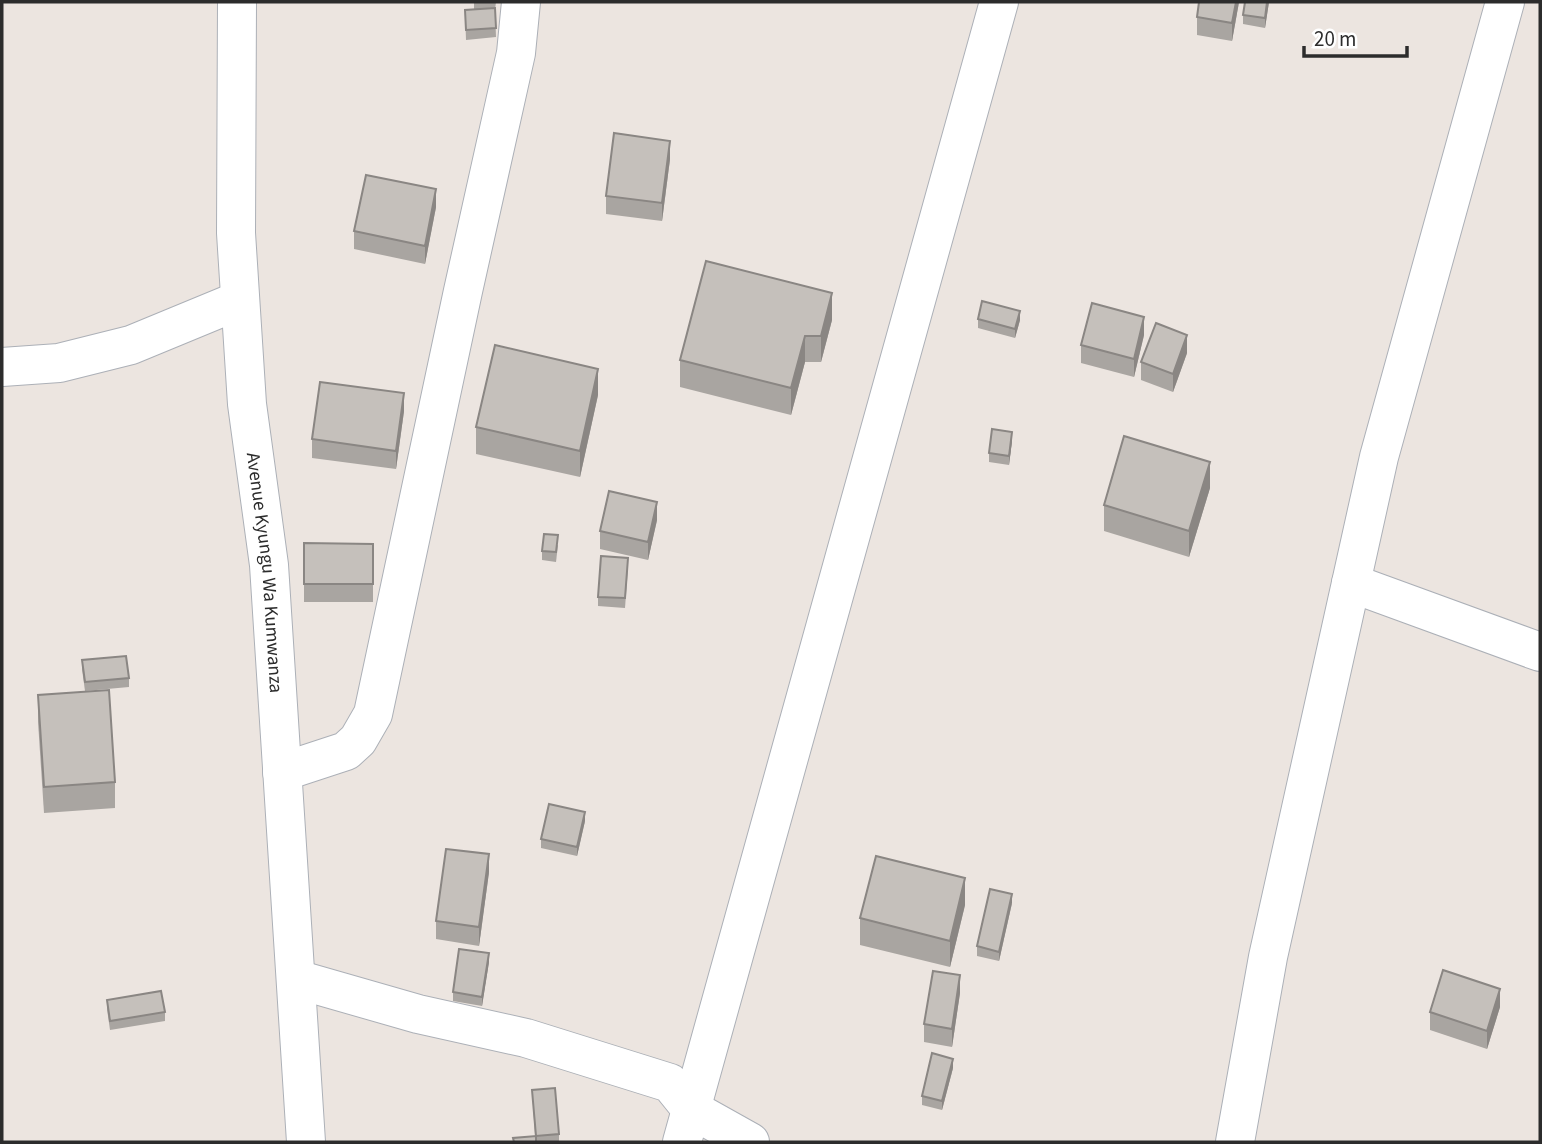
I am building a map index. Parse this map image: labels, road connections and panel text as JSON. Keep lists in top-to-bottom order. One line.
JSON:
{"streets":{"street":["Avenue Kyungu Wa Kumwanza"]},"scale_bar":"20 m"}
